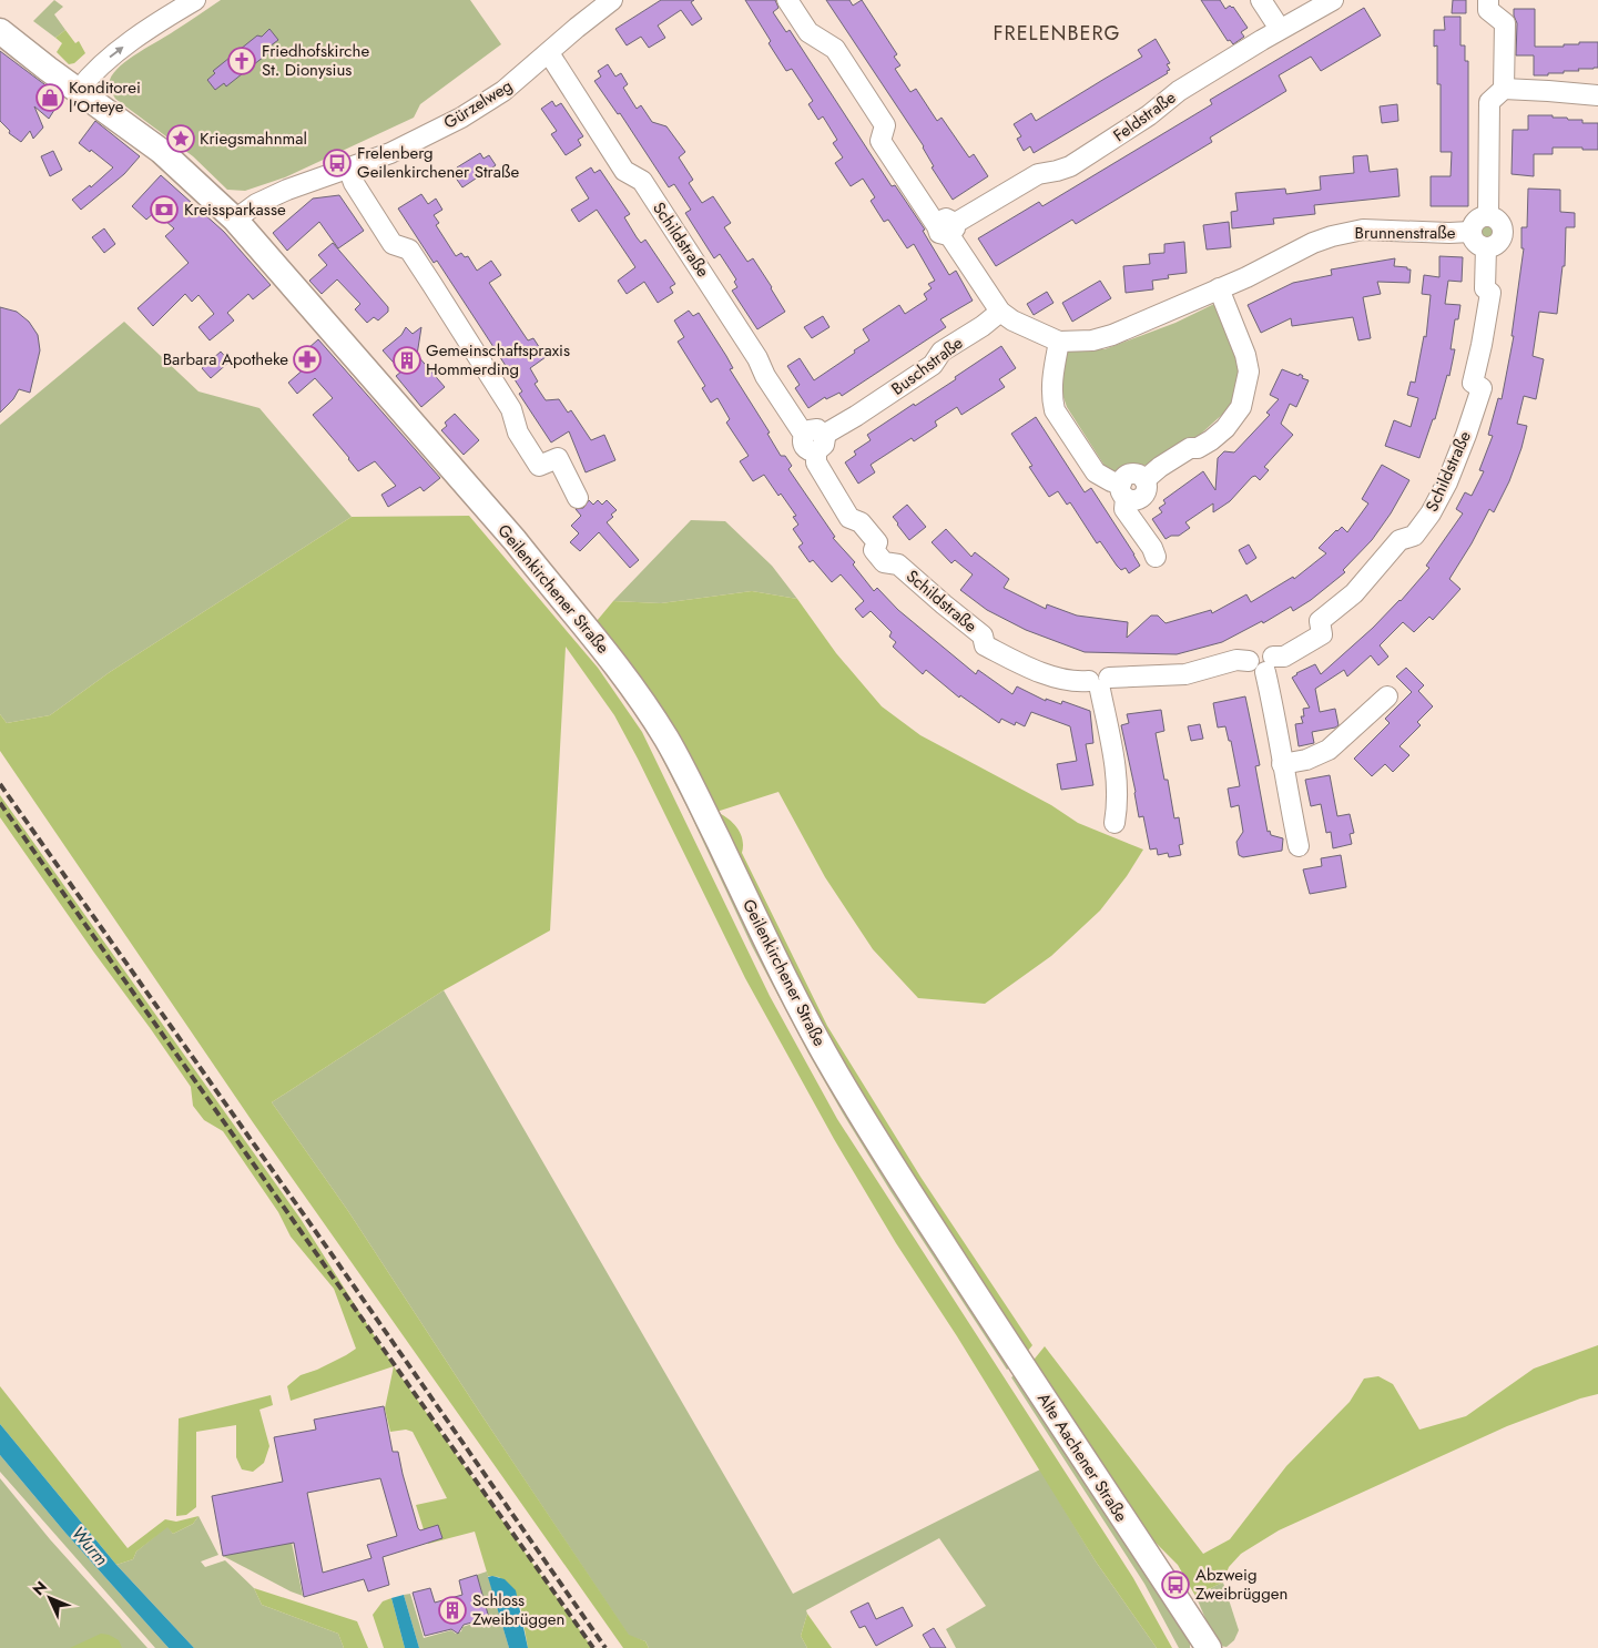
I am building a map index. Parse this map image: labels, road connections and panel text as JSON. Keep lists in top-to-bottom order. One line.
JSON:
{"streets":{"main road":["Geilenkirchener Straße","Alte Aachener Straße"],"street":["Gürzelweg","Feldstraße","Brunnenstraße","Schildstraße","Buschstraße"]},"crossings":[["Gürzelweg","Schildstraße"],["Gürzelweg","Geilenkirchener Straße"],["Brunnenstraße","Schildstraße"],["Brunnenstraße","Buschstraße"],["Schildstraße","Buschstraße"],["Geilenkirchener Straße","Alte Aachener Straße"]],"districts":["FRELENBERG"],"water":["Wurm"],"places":{"church":["Friedhofskirche St. Dionysius"],"shop":["Konditorei l'Orteye"],"place":["Kriegsmahnmal"],"bus stop":["Frelenberg Geilenkirchener Straße","Abzweig Zweibrüggen"],"bank":["Kreissparkasse"],"pharmacy":["Barbara Apotheke"],"building":["Gemeinschaftspraxis Hommerding","Schloss Zweibrüggen"]},"north":"top left"}
